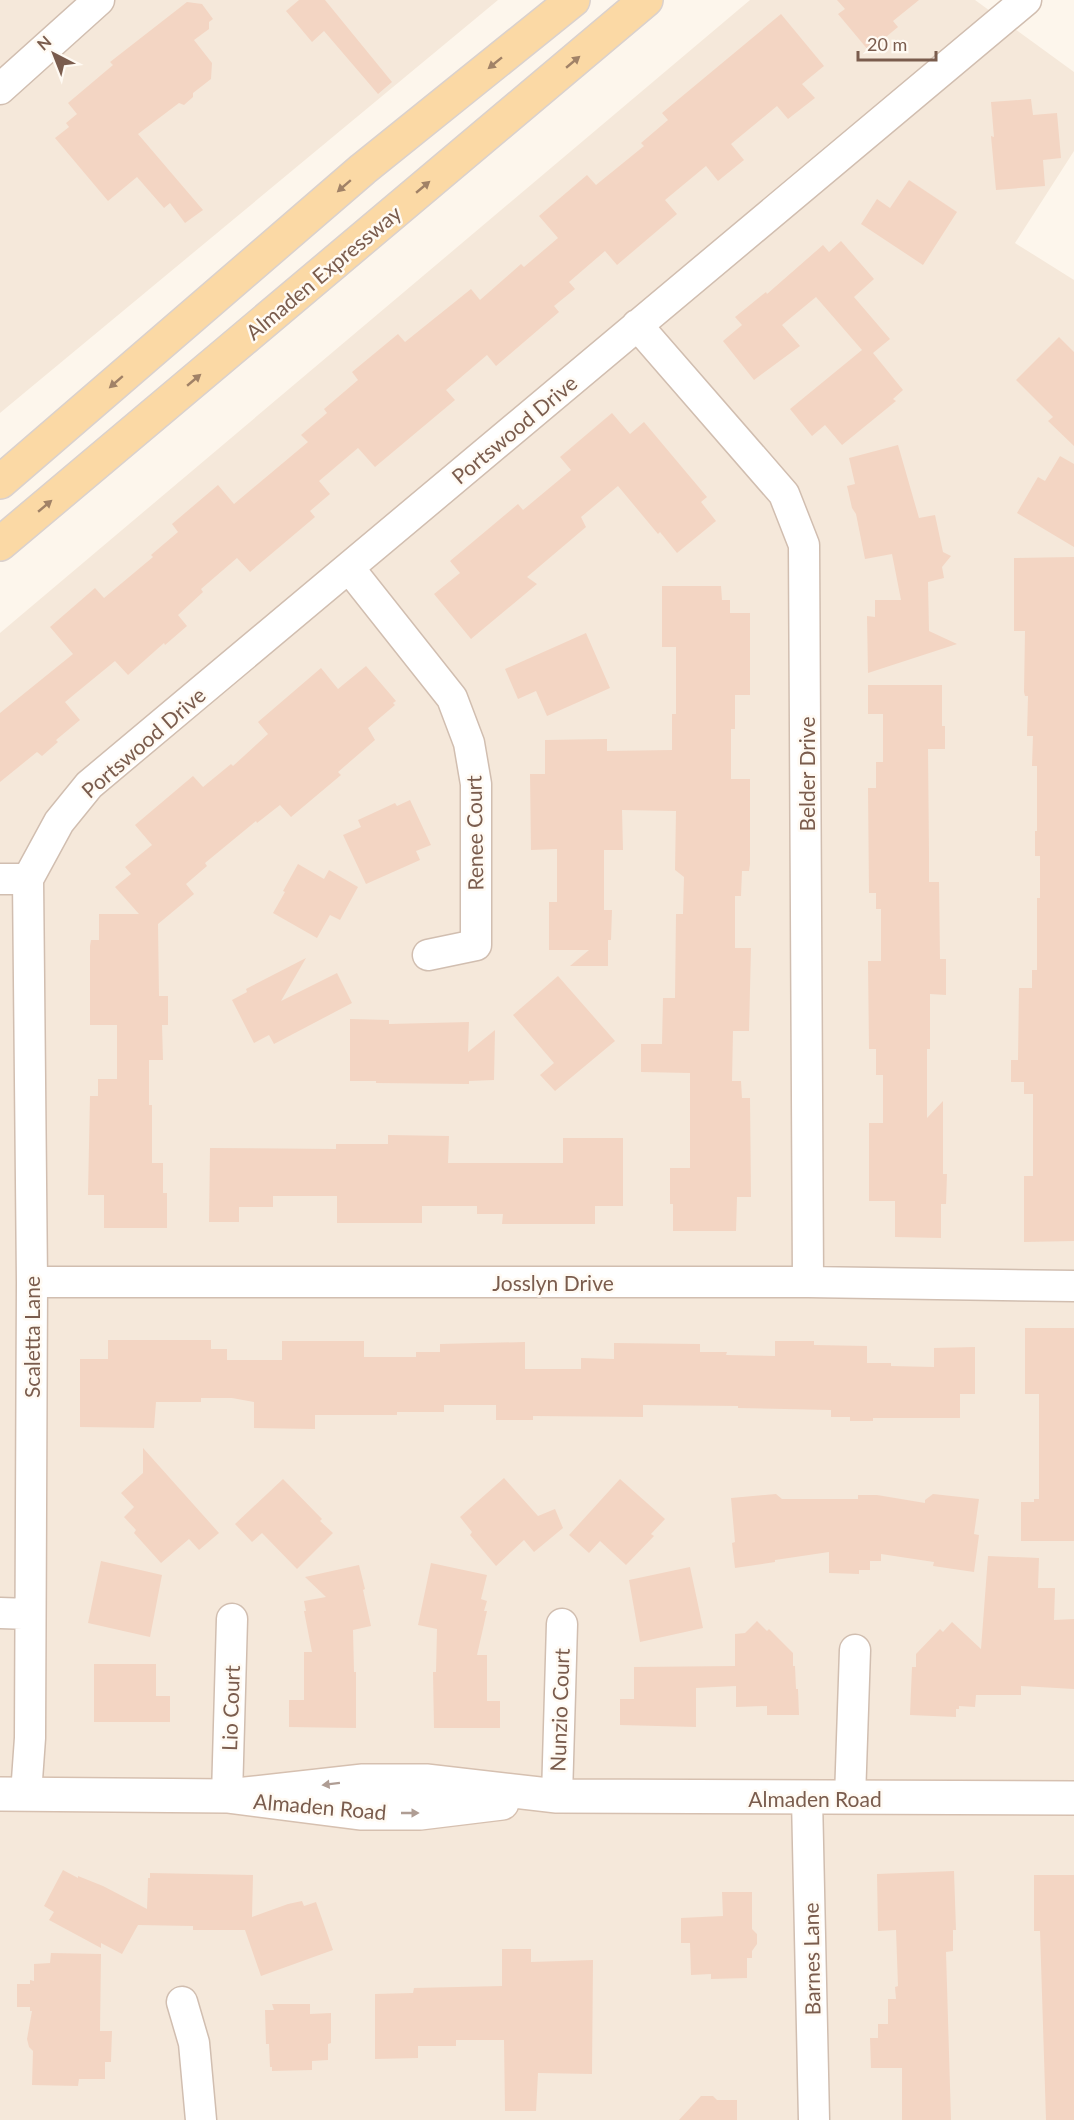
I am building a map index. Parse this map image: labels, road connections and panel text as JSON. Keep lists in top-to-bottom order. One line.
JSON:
{"streets":{"main road":["Almaden Expressway"],"street":["Portswood Drive","Belder Drive","Renee Court","Josslyn Drive","Scaletta Lane","Lio Court","Nunzio Court","Almaden Road","Barnes Lane"]},"crossings":[["Portswood Drive","Belder Drive"],["Portswood Drive","Renee Court"],["Portswood Drive","Scaletta Lane"],["Belder Drive","Josslyn Drive"],["Josslyn Drive","Scaletta Lane"],["Scaletta Lane","Almaden Road"],["Lio Court","Almaden Road"],["Nunzio Court","Almaden Road"],["Almaden Road","Barnes Lane"]],"scale_bar":"20 m","north":"top left"}
